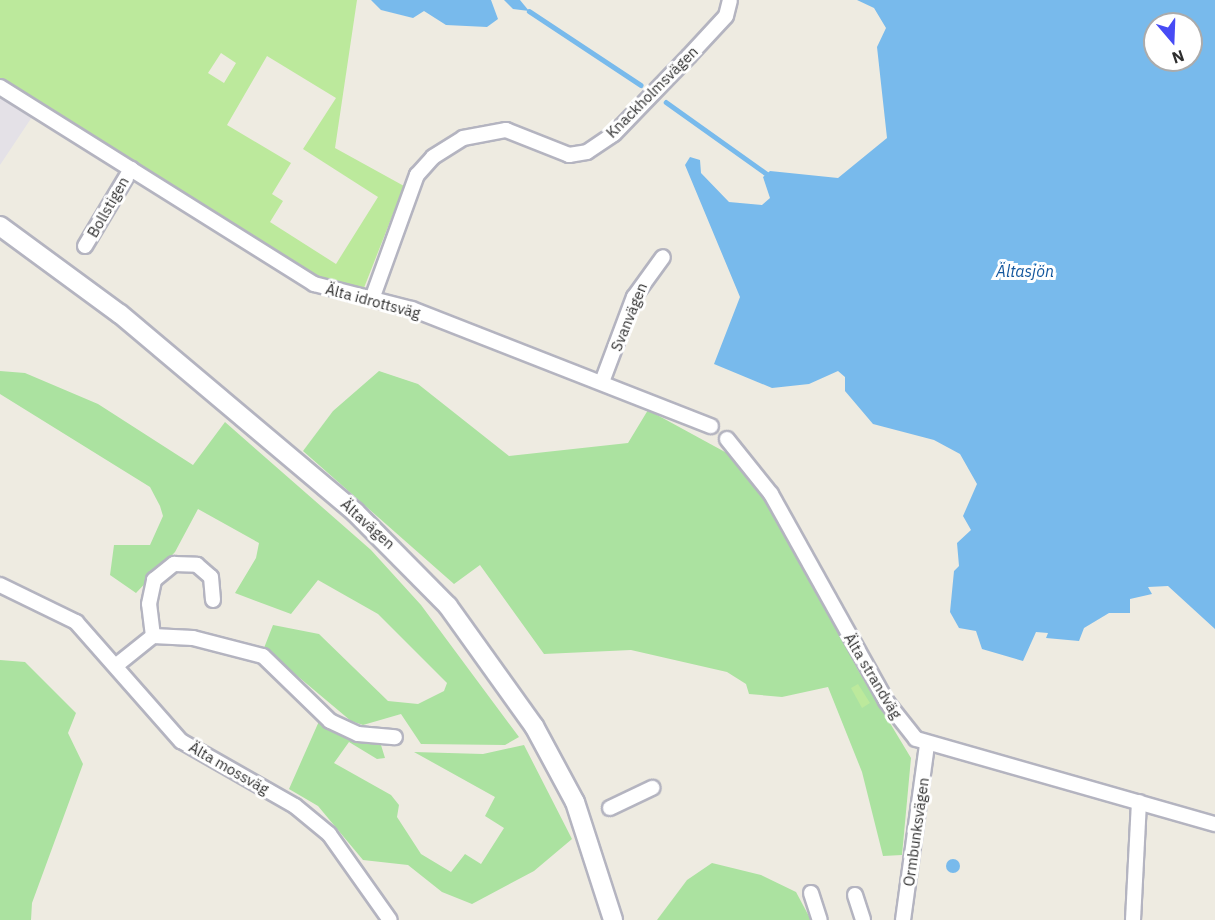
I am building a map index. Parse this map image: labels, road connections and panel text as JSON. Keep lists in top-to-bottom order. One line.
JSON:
{"streets":{"main road":["Ältavägen"],"street":["Knackholmsvägen","Bollstigen","Älta idrottsväg","Svanvägen","Älta strandväg","Älta mossväg","Ormbunksvägen"]},"crossings":[["Knackholmsvägen","Älta idrottsväg"],["Bollstigen","Älta idrottsväg"],["Älta idrottsväg","Svanvägen"],["Älta strandväg","Ormbunksvägen"]],"water":["Ältasjön"],"north":"bottom"}
